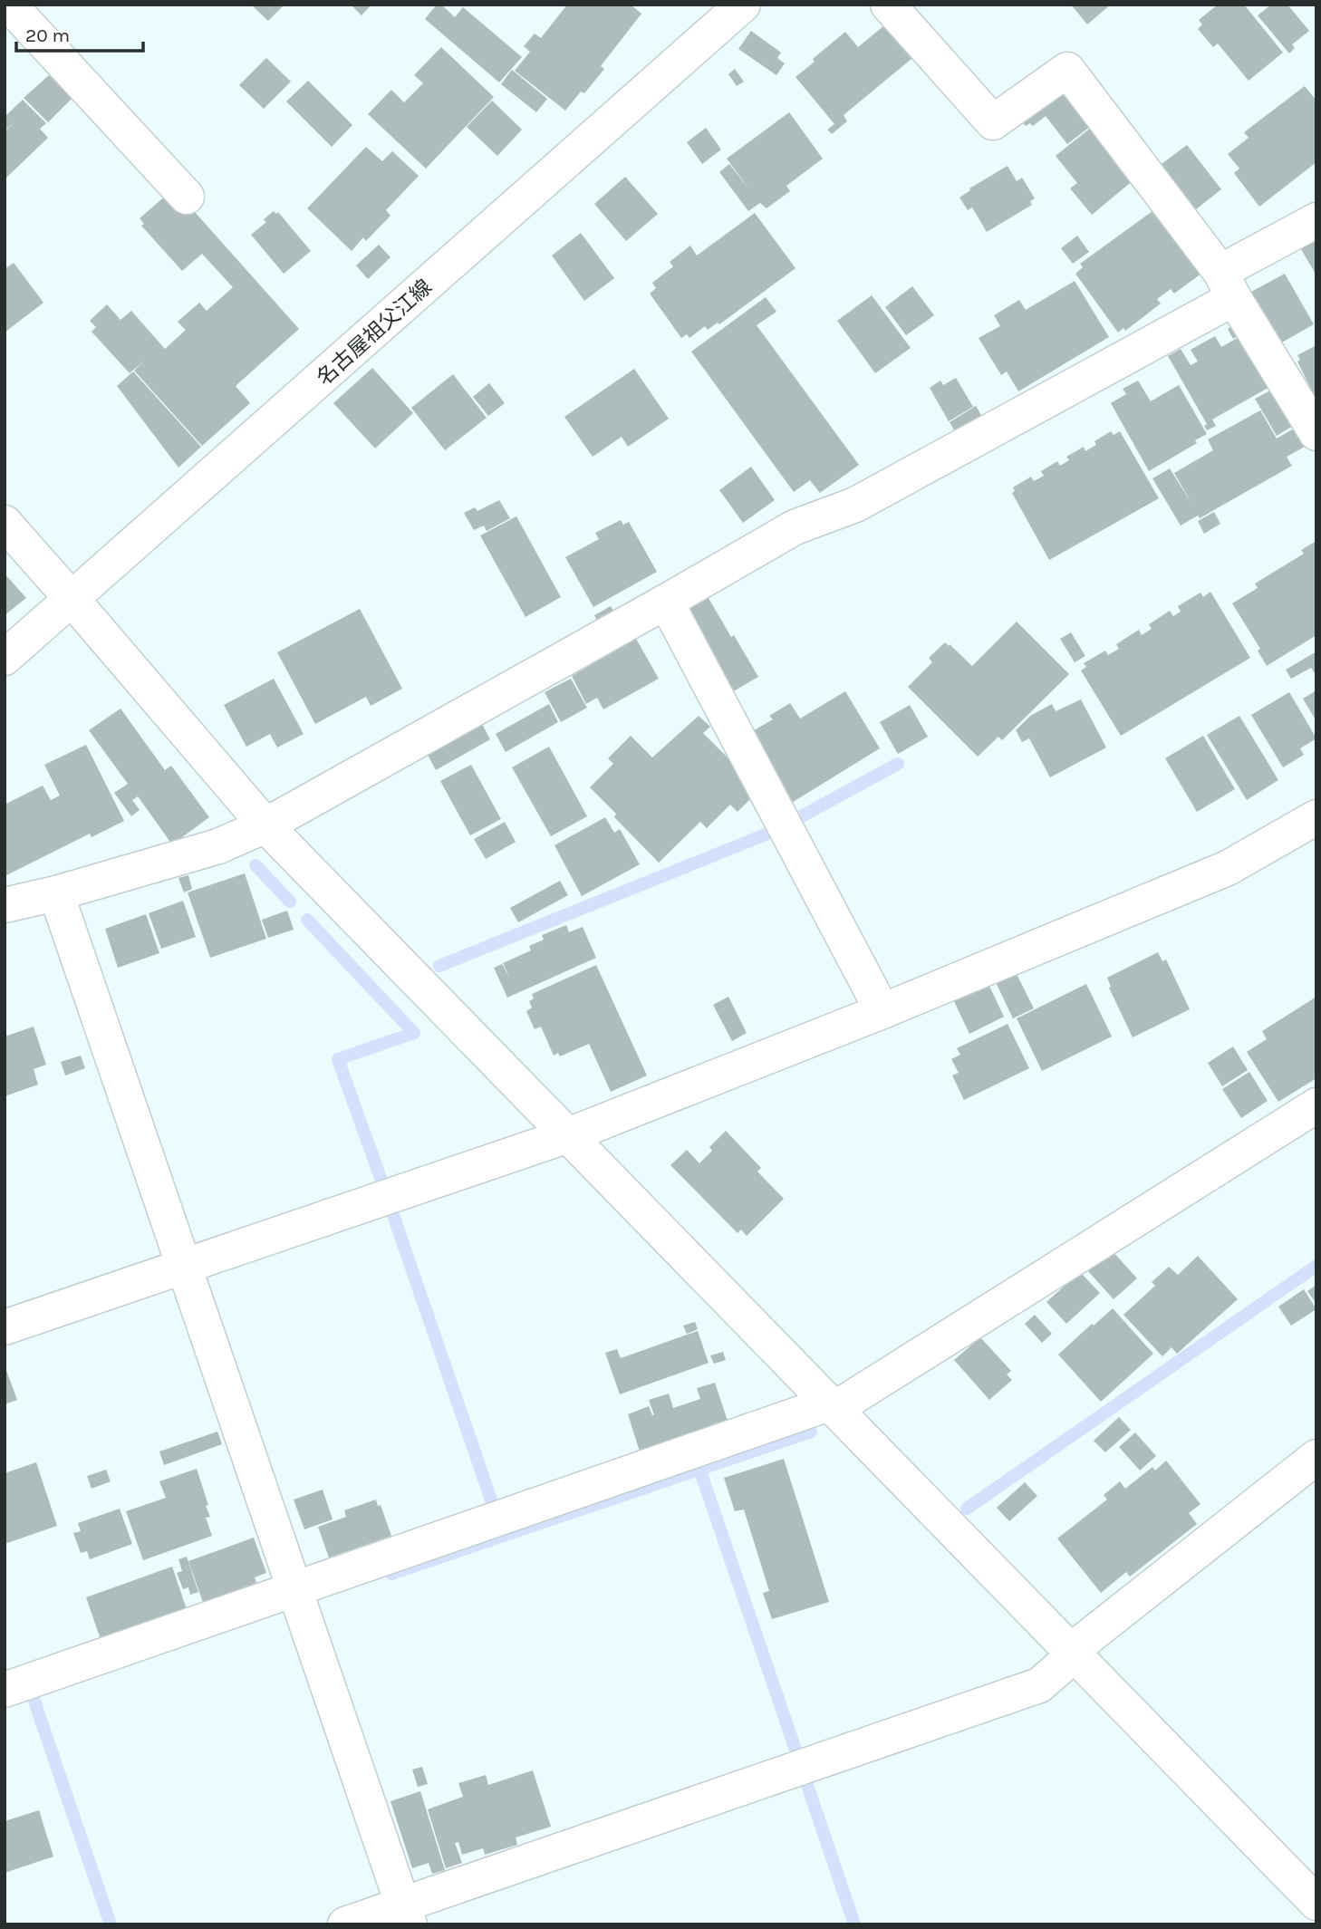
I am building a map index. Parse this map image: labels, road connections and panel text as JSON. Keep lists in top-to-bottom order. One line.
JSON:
{"streets":{"street":["名古屋祖父江線"]},"scale_bar":"20 m"}
